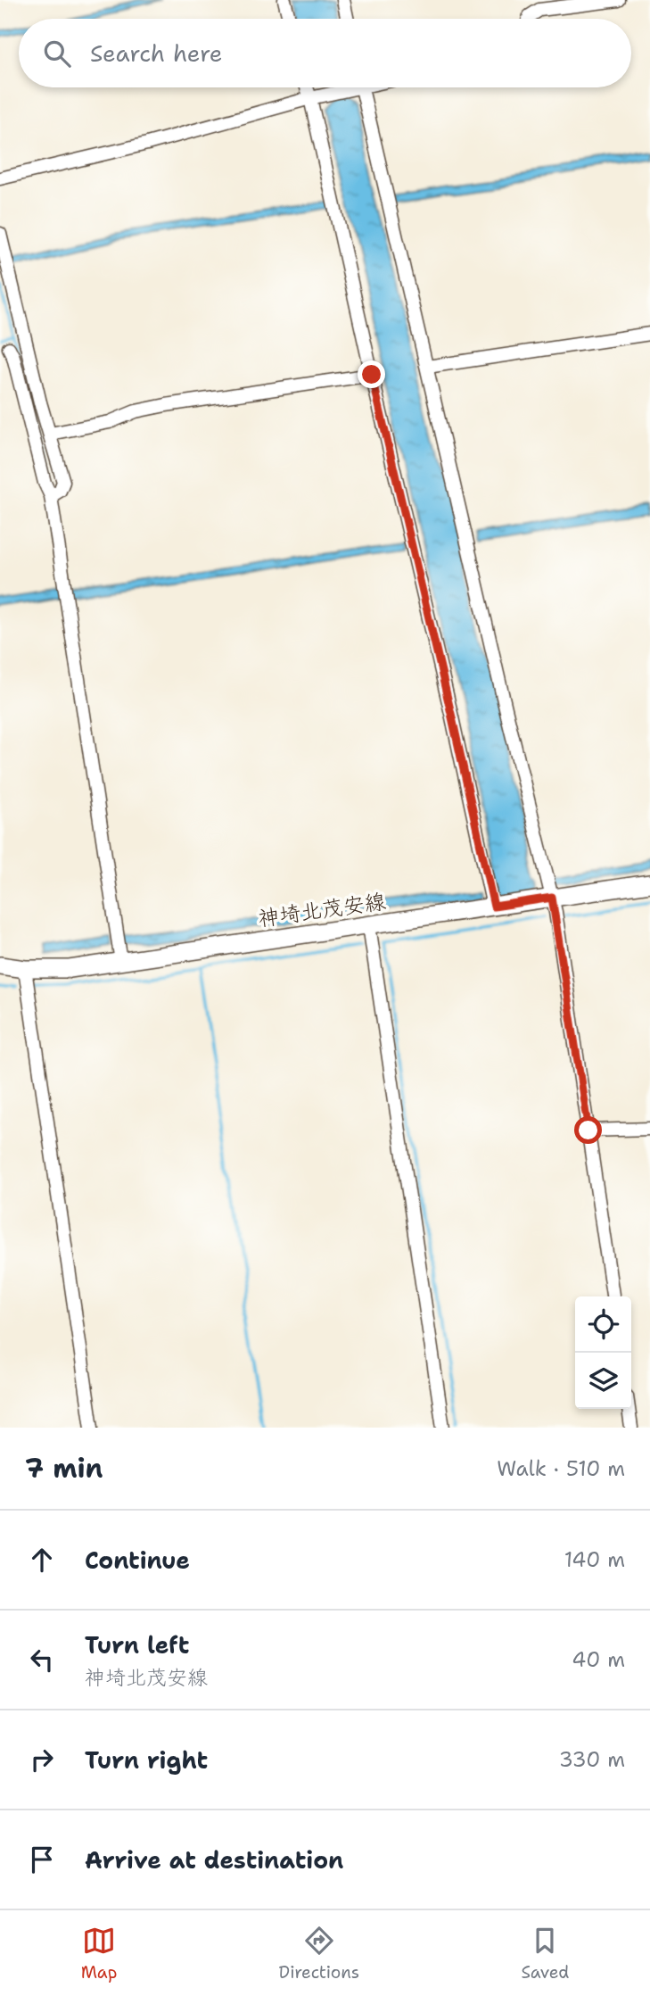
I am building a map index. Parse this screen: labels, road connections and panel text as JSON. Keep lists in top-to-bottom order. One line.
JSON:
{"streets":{"main road":["神埼北茂安線"]},"page":{"search":"Search here","heading":["7 min","Walk · 510 m"],"list":[["Continue","140 m"],["Turn left","神埼北茂安線","40 m"],["Turn right","330 m"],"Arrive at destination"],"nav":["Map","Directions","Saved"]}}
